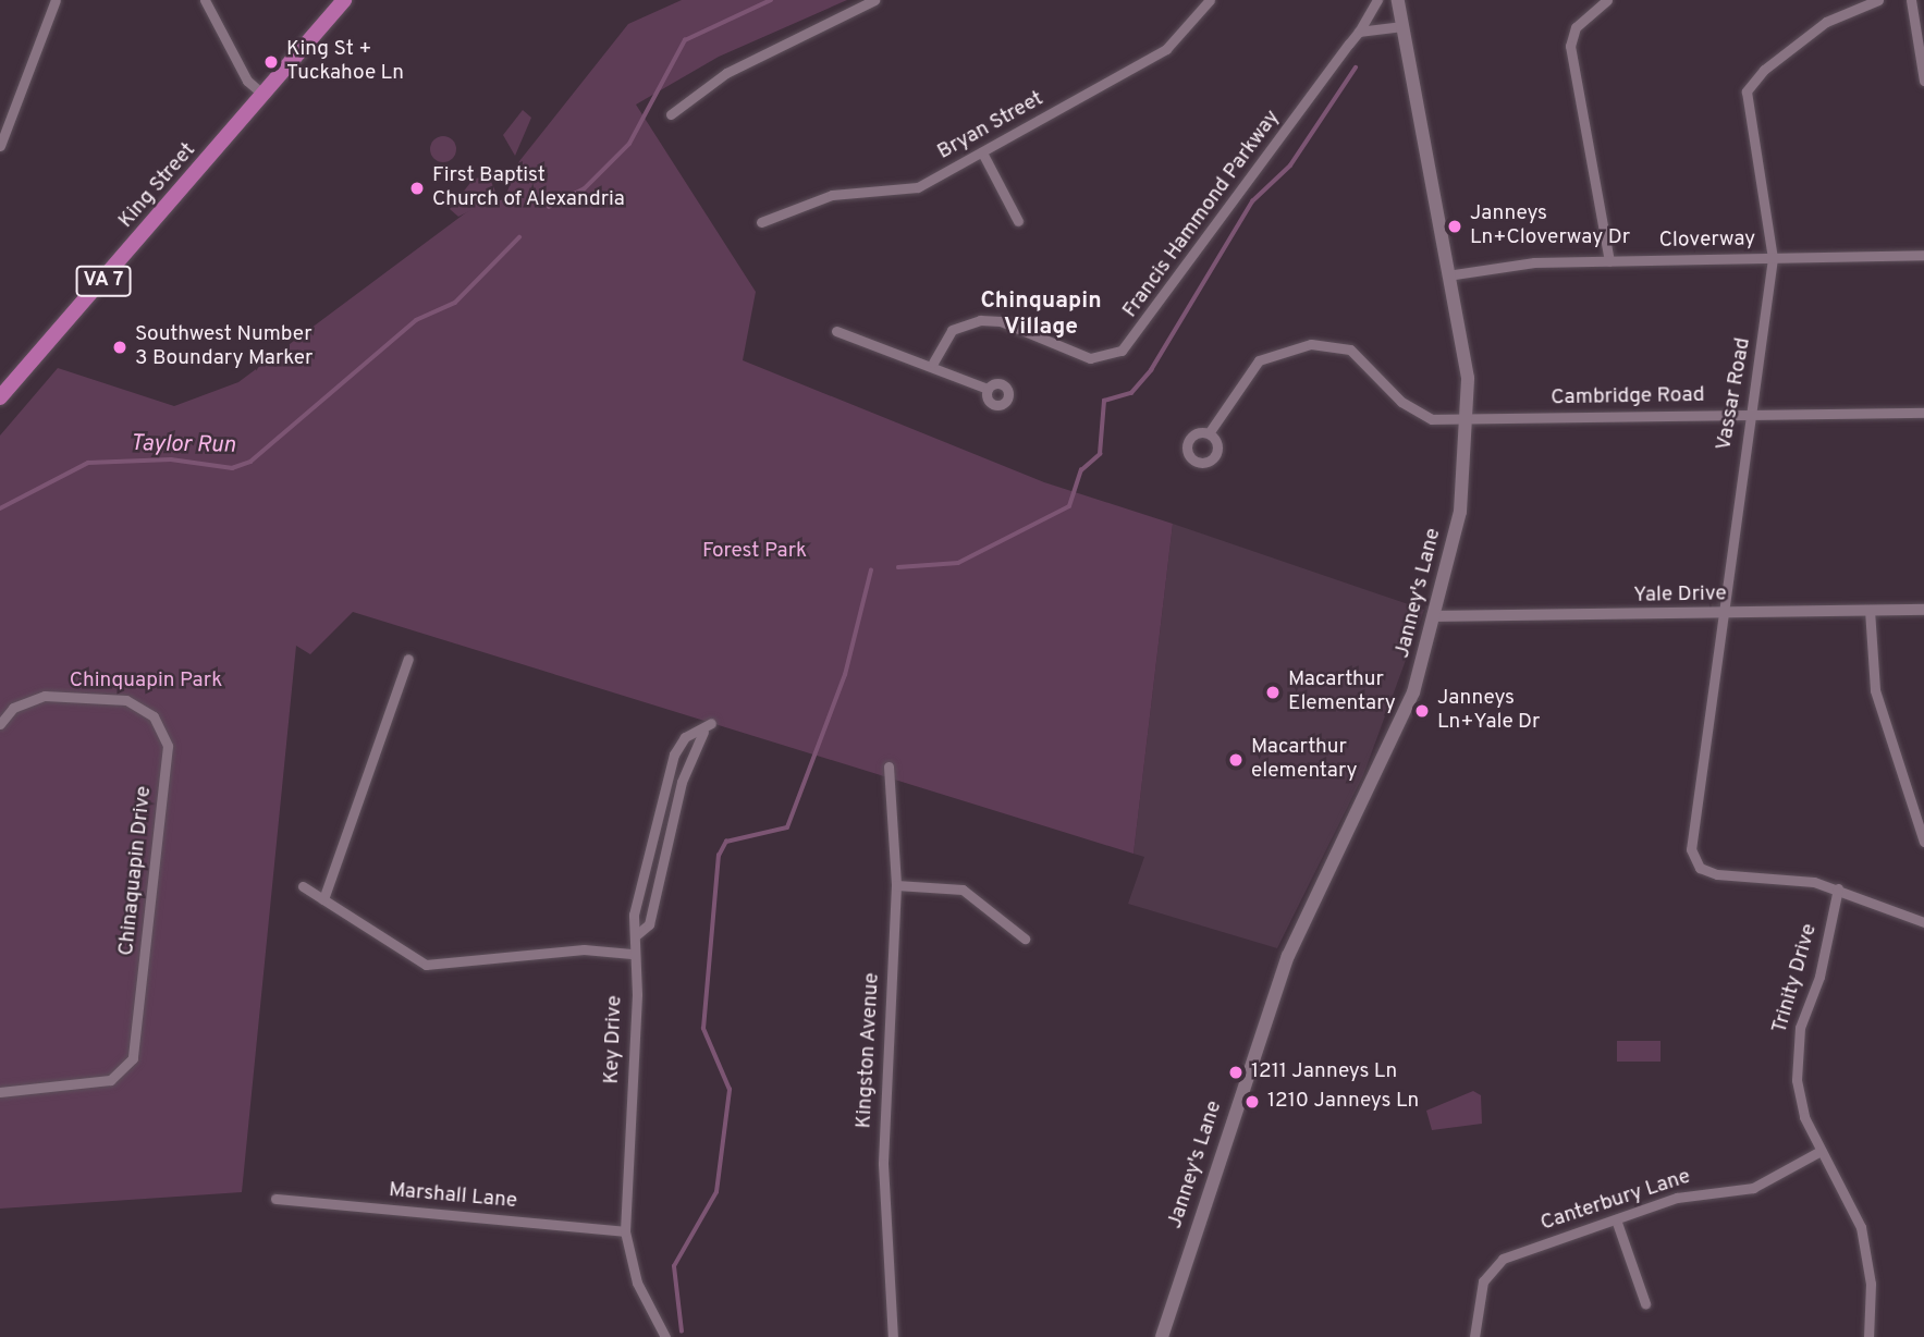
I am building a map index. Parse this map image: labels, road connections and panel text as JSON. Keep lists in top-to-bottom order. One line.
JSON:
{"streets":{"main road":["King Street","VA 7","Janney's Lane"],"street":["Bryan Street","Francis Hammond Parkway","Cloverway","Vassar Road","Cambridge Road","Yale Drive","Chinaquapin Drive","Trinity Drive","Key Drive","Kingston Avenue","Marshall Lane","Canterbury Lane"]},"crossings":[["Cloverway","Vassar Road"],["Cloverway","Janney's Lane"],["Vassar Road","Cambridge Road"],["Vassar Road","Yale Drive"],["Vassar Road","Trinity Drive"],["Cambridge Road","Janney's Lane"],["Janney's Lane","Yale Drive"],["Trinity Drive","Canterbury Lane"],["Key Drive","Marshall Lane"]],"districts":["Chinquapin Village"],"water":["Taylor Run"],"parks":["Forest Park","Chinquapin Park"],"places":["King St + Tuckahoe Ln","First Baptist Church of Alexandria","Janneys Ln+Cloverway Dr","Southwest Number 3 Boundary Marker","Macarthur Elementary","Janneys Ln+Yale Dr","Macarthur elementary","1211 Janneys Ln","1210 Janneys Ln"]}
